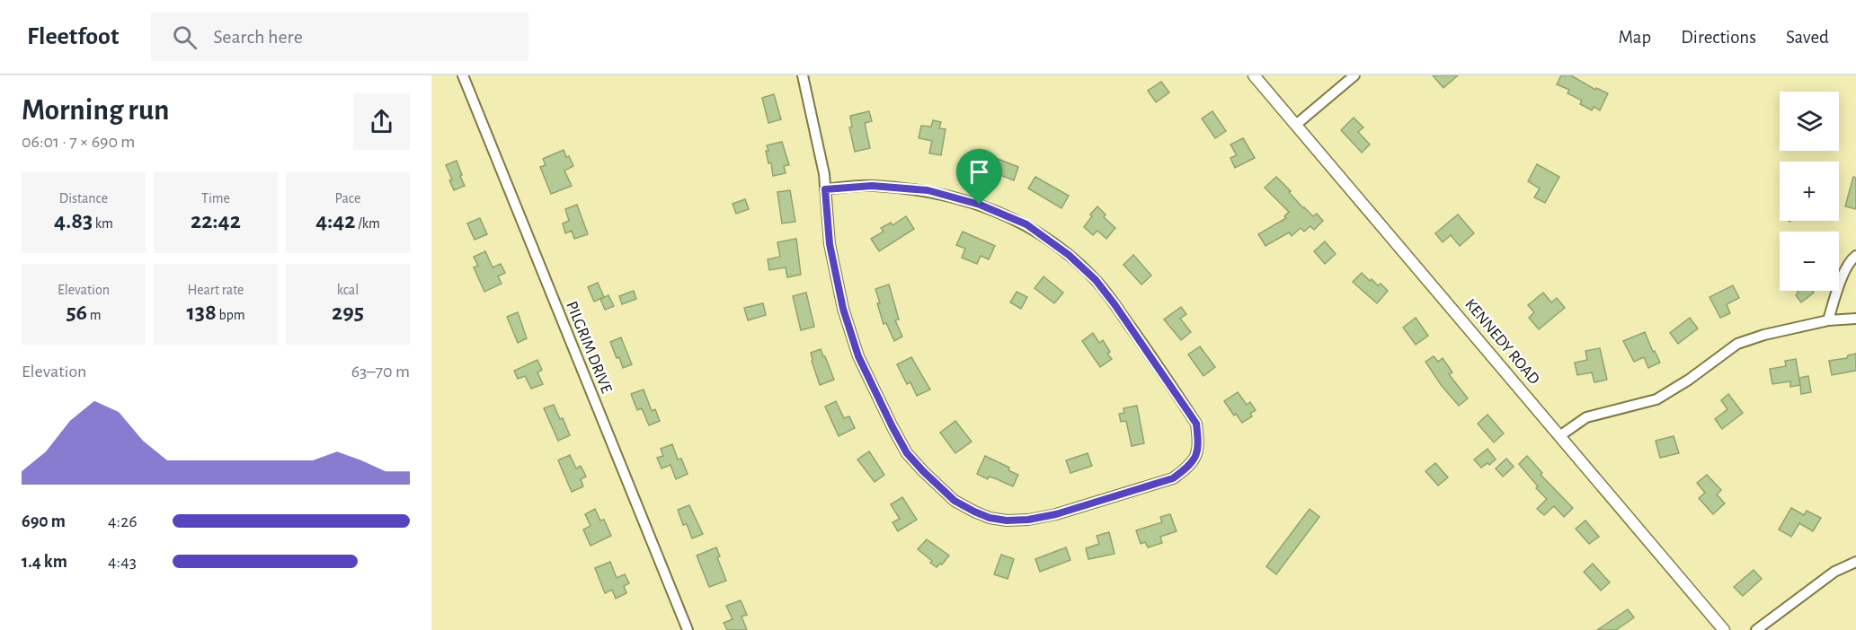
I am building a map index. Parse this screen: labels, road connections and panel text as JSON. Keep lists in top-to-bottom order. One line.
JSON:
{"streets":{"street":["KENNEDY ROAD","PILGRIM DRIVE"]},"page":{"header":"Fleetfoot","search":"Search here","nav":["Map","Directions","Saved"],"heading":["Morning run","06:01 · 7 × 690 m"],"map_buttons":["+","−"],"stats":[["Distance","4.83 km"],["Time","22:42"],["Pace","4:42 /km"],["Elevation","56 m"],["Heart rate","138 bpm"],["kcal","295"]],"chart":["Elevation","63–70 m"],"list":[{"name":"690 m","note":"4:26"},{"name":"1.4 km","note":"4:43"}]}}
